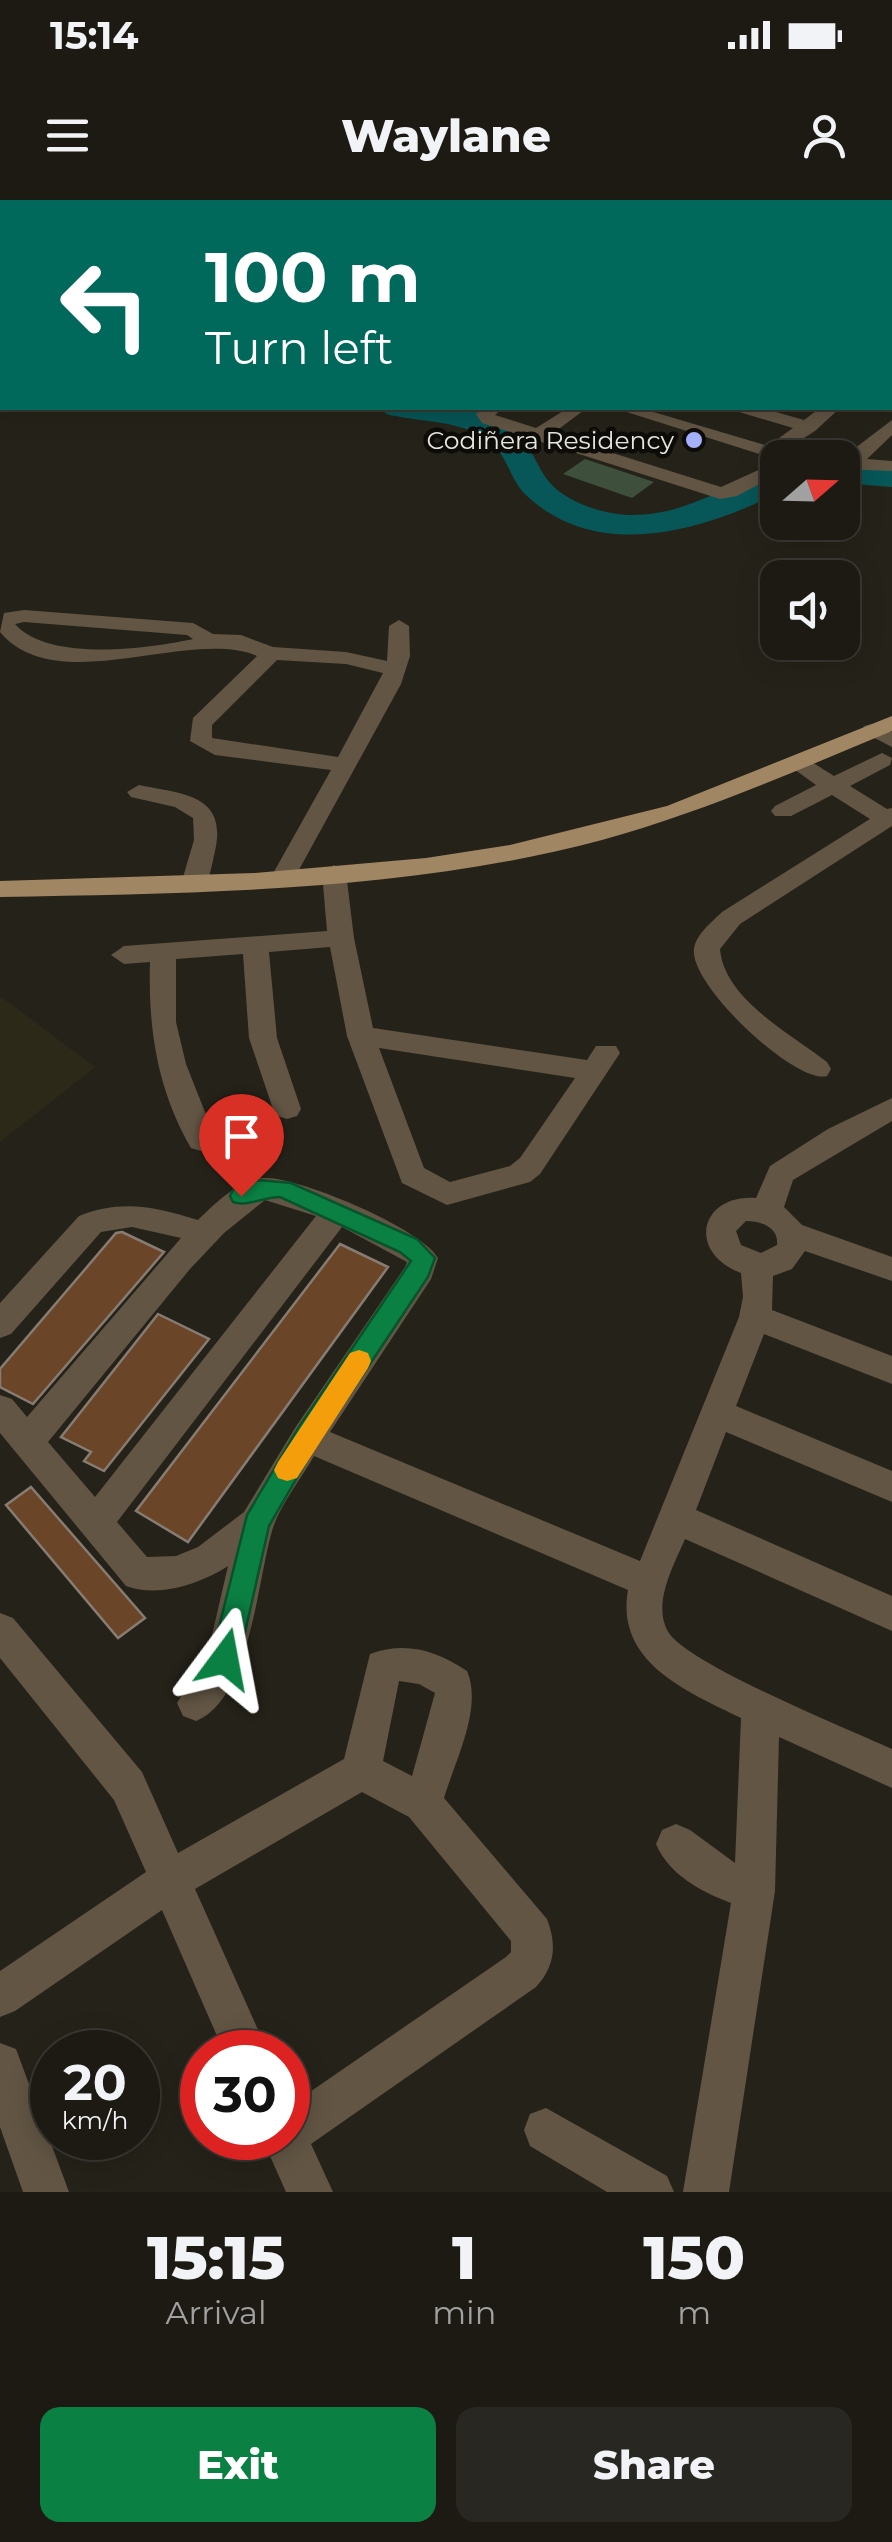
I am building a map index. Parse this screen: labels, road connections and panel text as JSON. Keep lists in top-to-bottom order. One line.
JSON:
{"places":["Codiñera Residency"],"north":"right","page":{"status":"15:14","header":"Waylane","turn":["100 m","Turn left"],"speed":"20 km/h","limit":"30","eta":["15:15","Arrival","1","min","150","m"],"buttons":["Exit","Share"]}}
